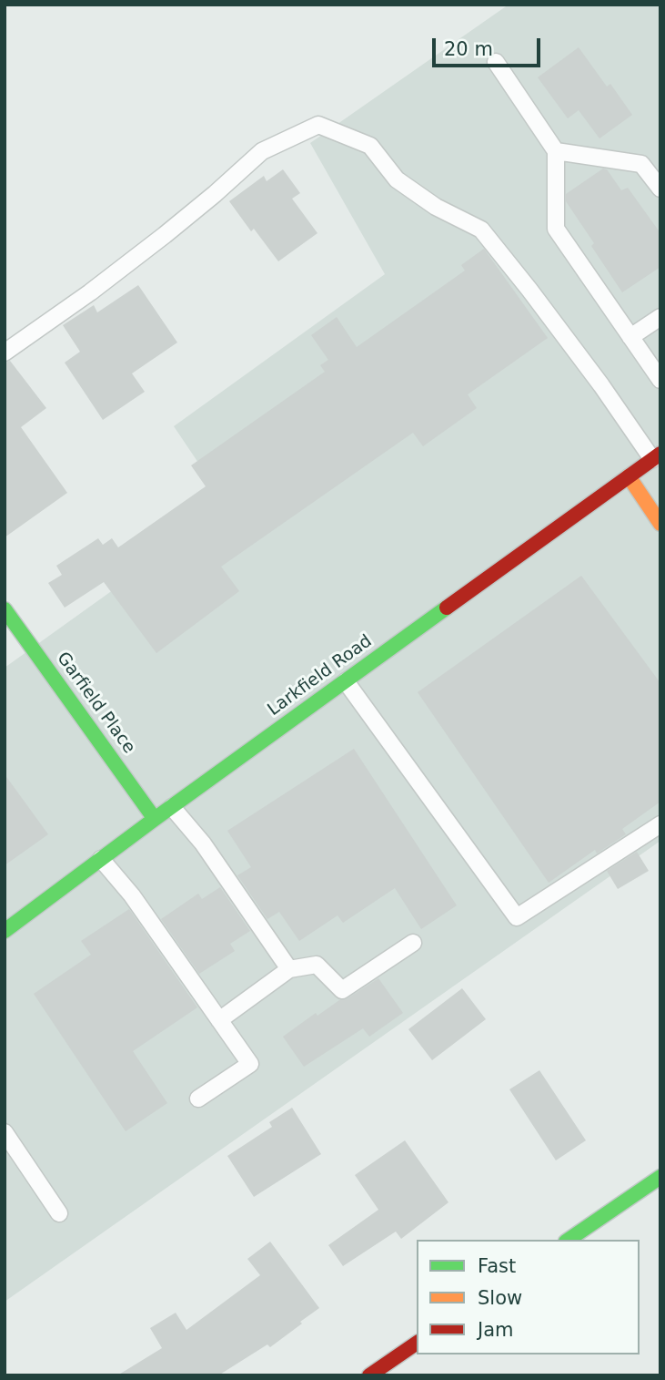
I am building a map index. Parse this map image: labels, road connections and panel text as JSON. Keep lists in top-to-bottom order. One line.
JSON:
{"streets":{"main road":["Larkfield Road","Garfield Place"]},"crossings":[["Larkfield Road","Garfield Place"]],"legend":["Fast","Slow","Jam"],"scale_bar":"20 m"}
